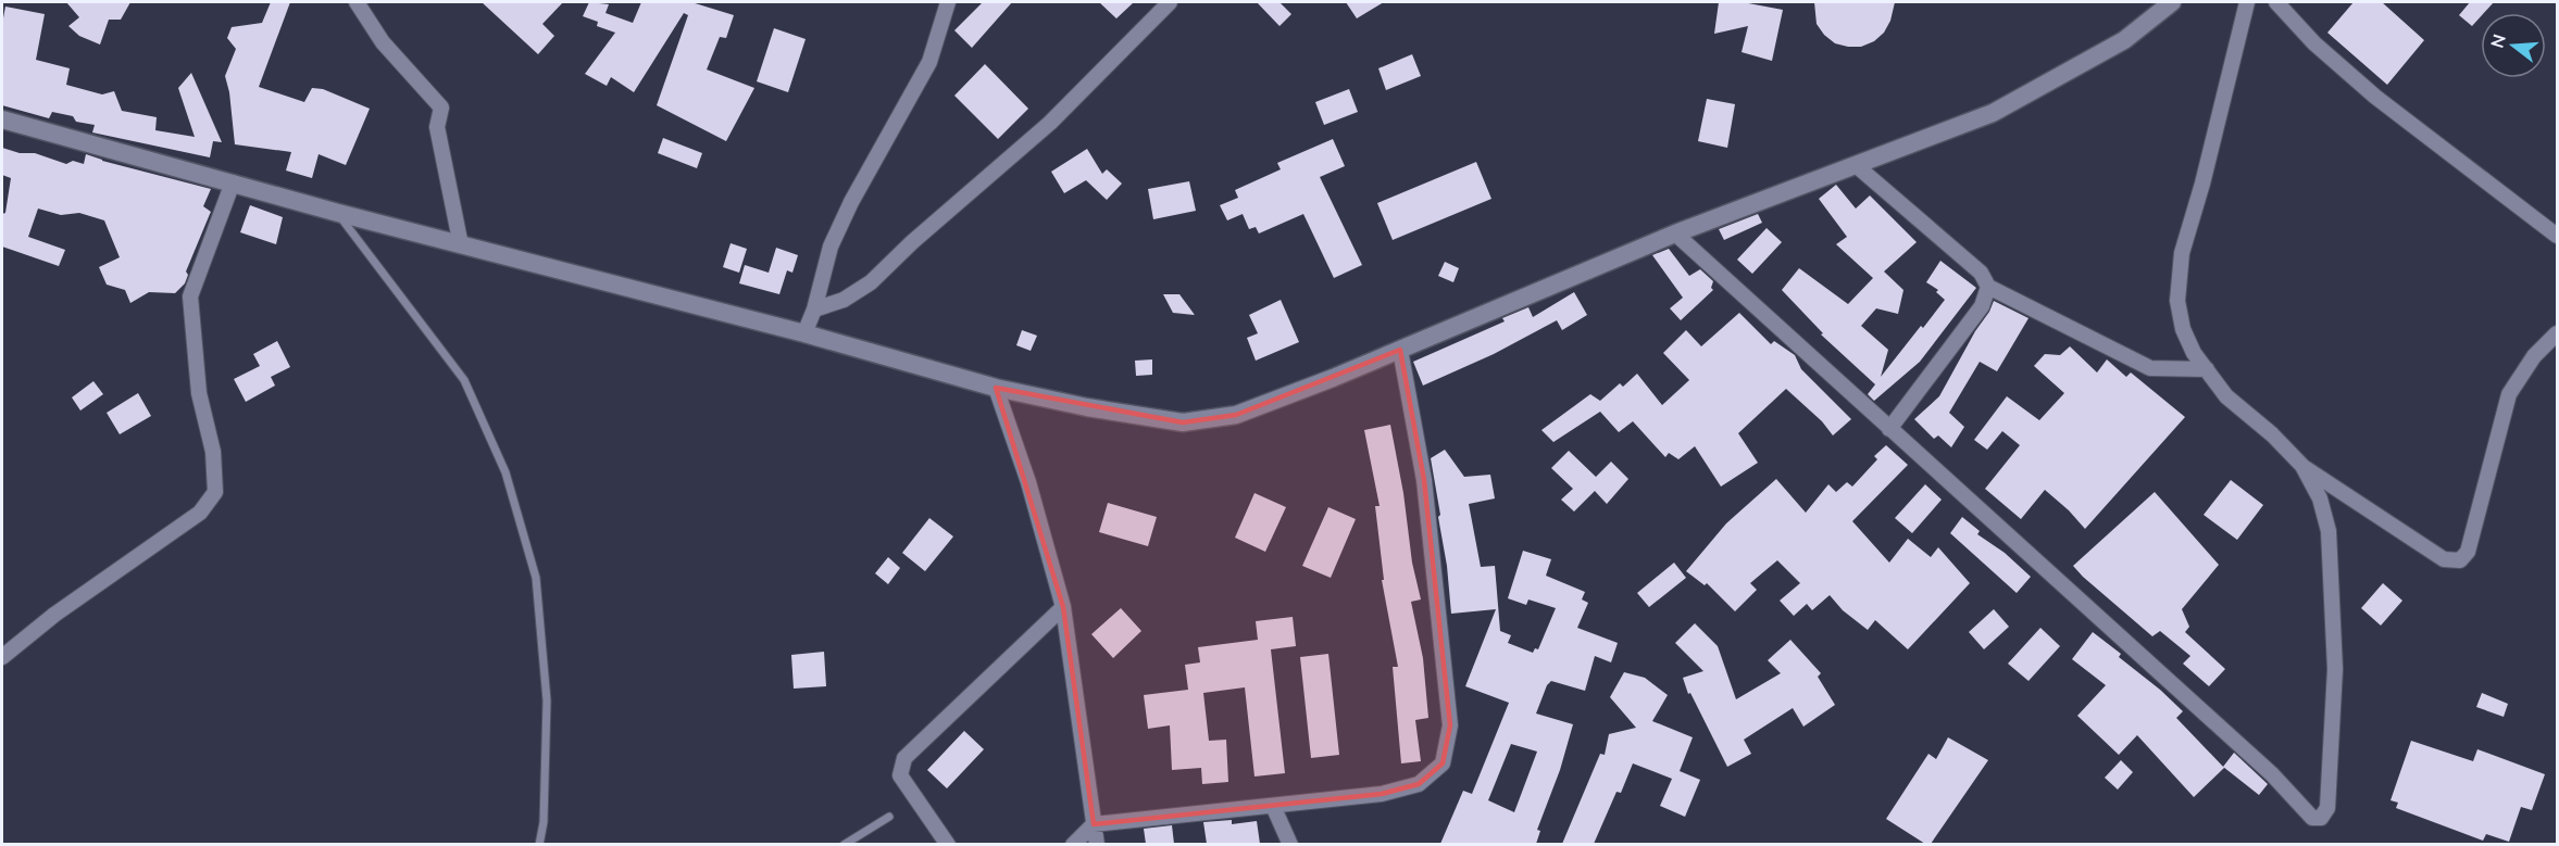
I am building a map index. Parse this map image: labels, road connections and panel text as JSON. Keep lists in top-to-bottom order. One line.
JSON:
{"north":"left"}
